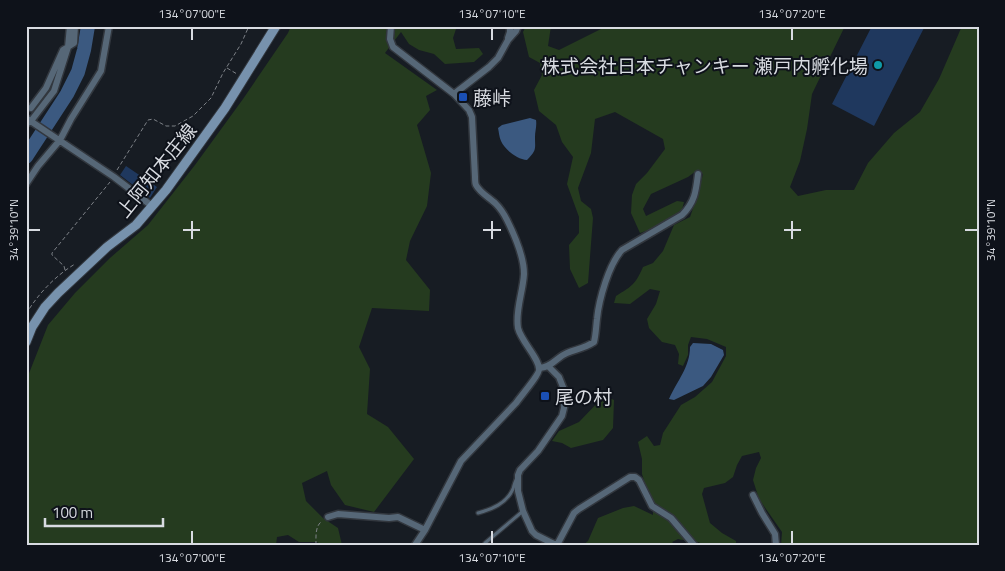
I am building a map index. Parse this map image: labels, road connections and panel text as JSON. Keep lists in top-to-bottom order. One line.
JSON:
{"streets":{"main road":["上阿知本庄線"]},"places":{"other":["株式会社日本チャンキー 瀬戸内孵化場"],"transit":["藤峠","尾の村"]},"scale_bar":"100 m","coordinates":["134°07'00\"E","134°07'10\"E","134°07'20\"E","34°39'10\"N"]}
